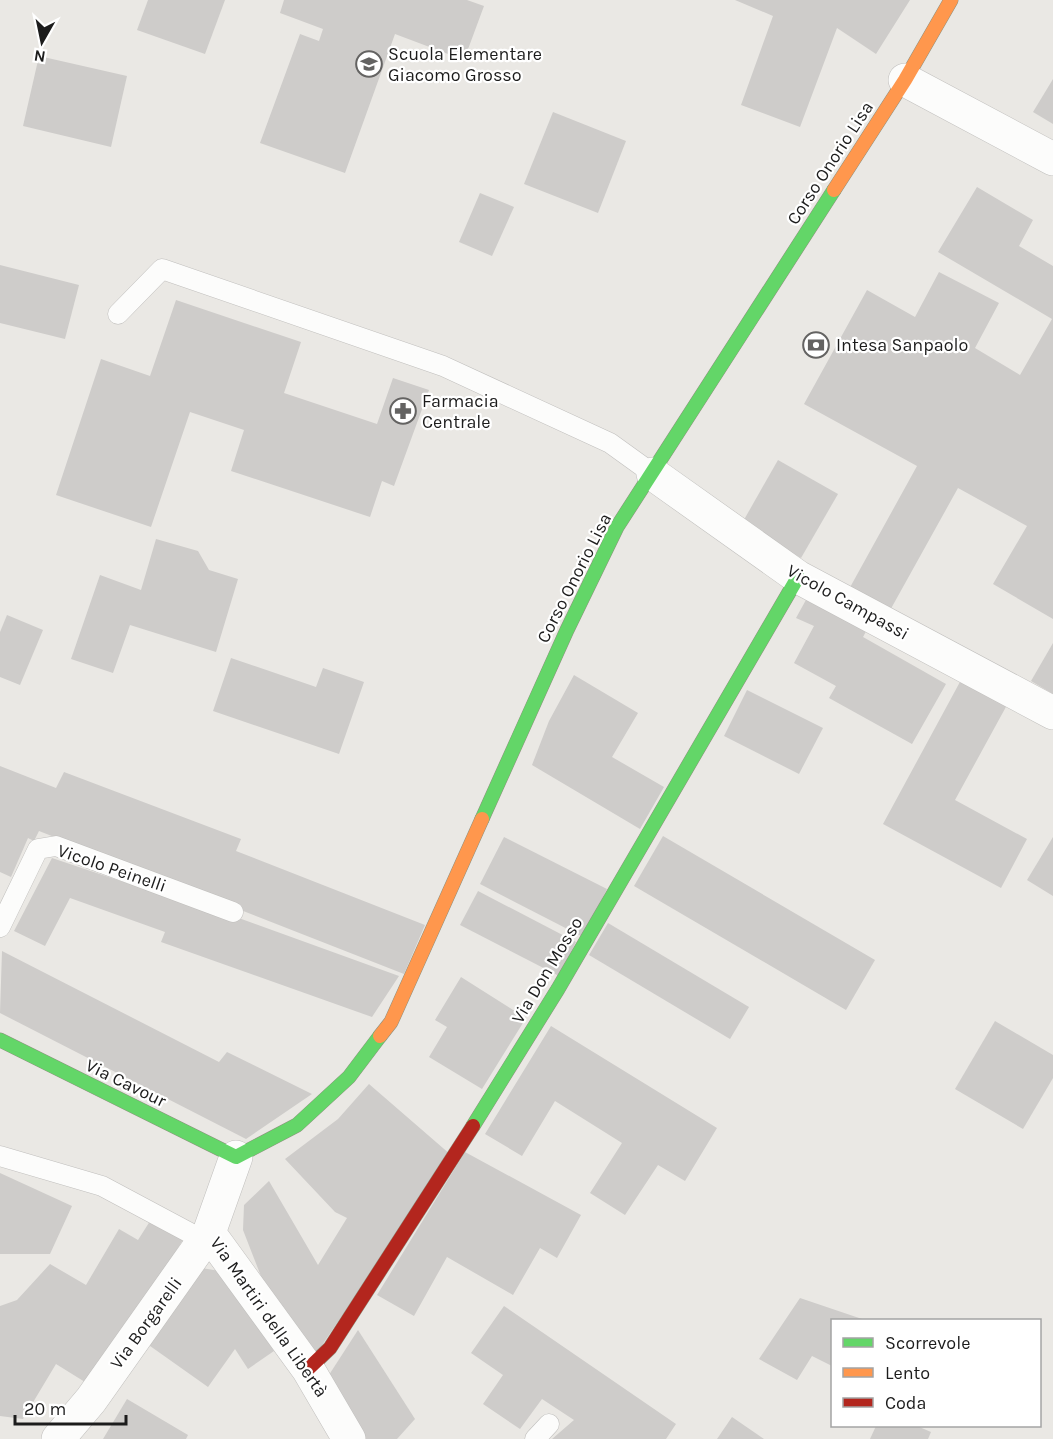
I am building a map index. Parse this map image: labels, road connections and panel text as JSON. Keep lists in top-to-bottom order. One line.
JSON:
{"streets":{"street":["Corso Onorio Lisa","Vicolo Campassi","Via Don Mosso","Via Cavour","Via Martiri della Libertà","Via Borgarelli"],"lane":["Vicolo Peinelli"]},"crossings":[["Corso Onorio Lisa","Vicolo Campassi"],["Corso Onorio Lisa","Via Cavour"],["Corso Onorio Lisa","Via Martiri della Libertà"],["Vicolo Campassi","Via Don Mosso"],["Via Don Mosso","Via Martiri della Libertà"],["Via Cavour","Via Martiri della Libertà"],["Via Martiri della Libertà","Via Borgarelli"]],"places":{"school or university":["Scuola Elementare Giacomo Grosso"],"bank":["Intesa Sanpaolo"],"pharmacy":["Farmacia Centrale"]},"legend":["Scorrevole","Lento","Coda"],"scale_bar":"20 m","north":"bottom"}
